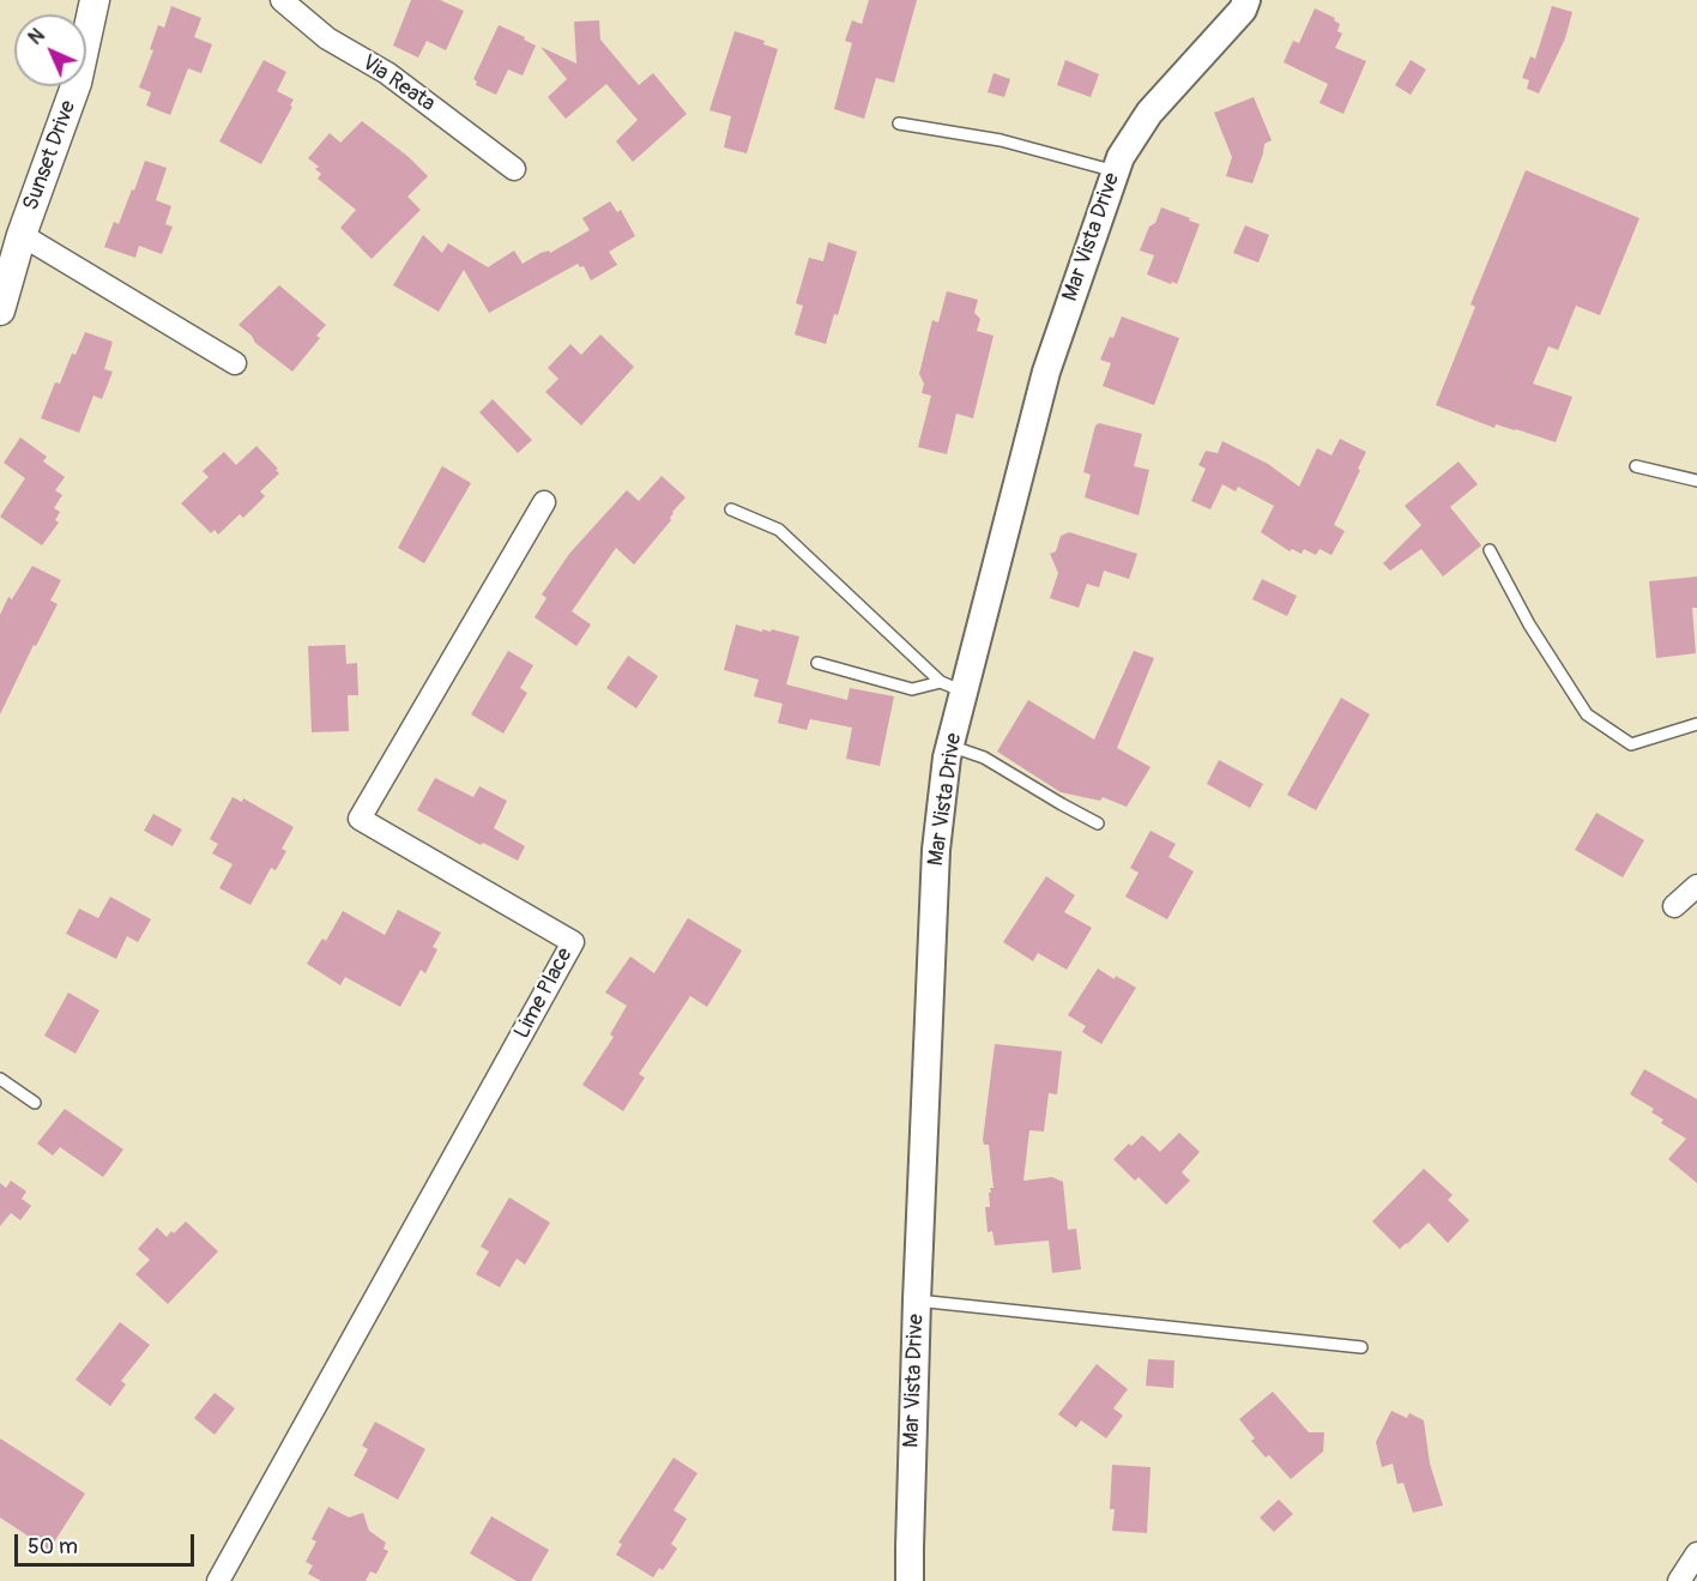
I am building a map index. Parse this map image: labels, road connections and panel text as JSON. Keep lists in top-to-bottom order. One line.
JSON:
{"streets":{"main road":["Sunset Drive"],"street":["Via Reata","Mar Vista Drive","Lime Place"]},"scale_bar":"50 m","north":"top left"}
